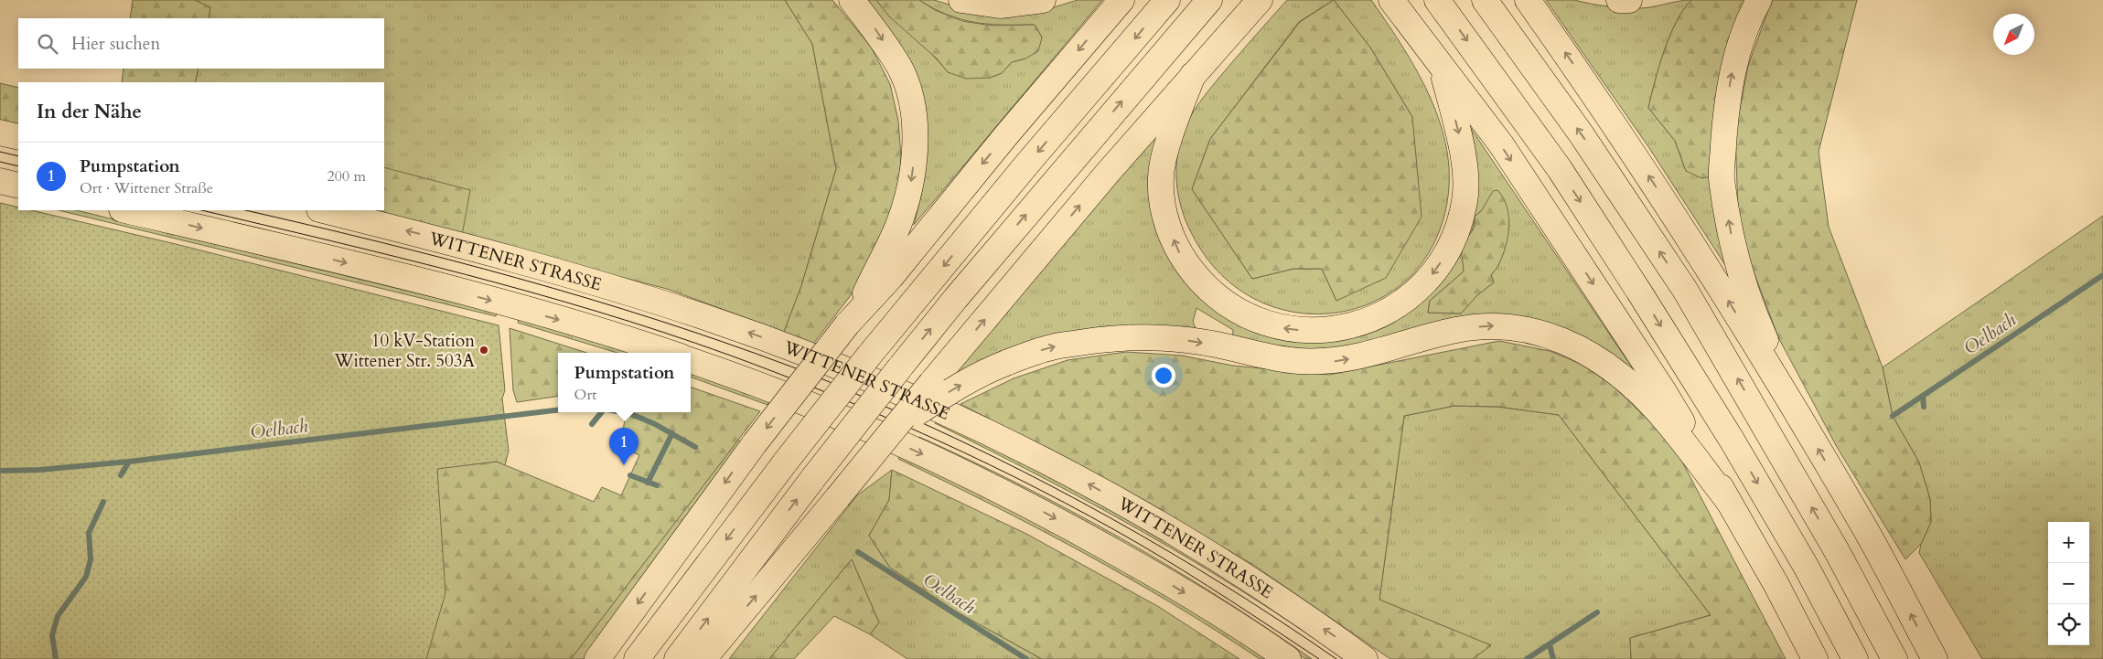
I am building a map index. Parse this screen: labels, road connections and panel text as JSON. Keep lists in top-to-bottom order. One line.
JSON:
{"streets":{"main road":["WITTENER STRASSE"]},"water":["Oelbach"],"places":["10 kV-Station Wittener Str. 503A"],"north":"bottom left","page":{"search":"Hier suchen","heading":"In der Nähe","list":[{"mark":"1","name":"Pumpstation","note":"Ort · Wittener Straße","value":"200 m"}],"popup":["Pumpstation","Ort"],"pins":"1","map_buttons":["+","−"]}}
